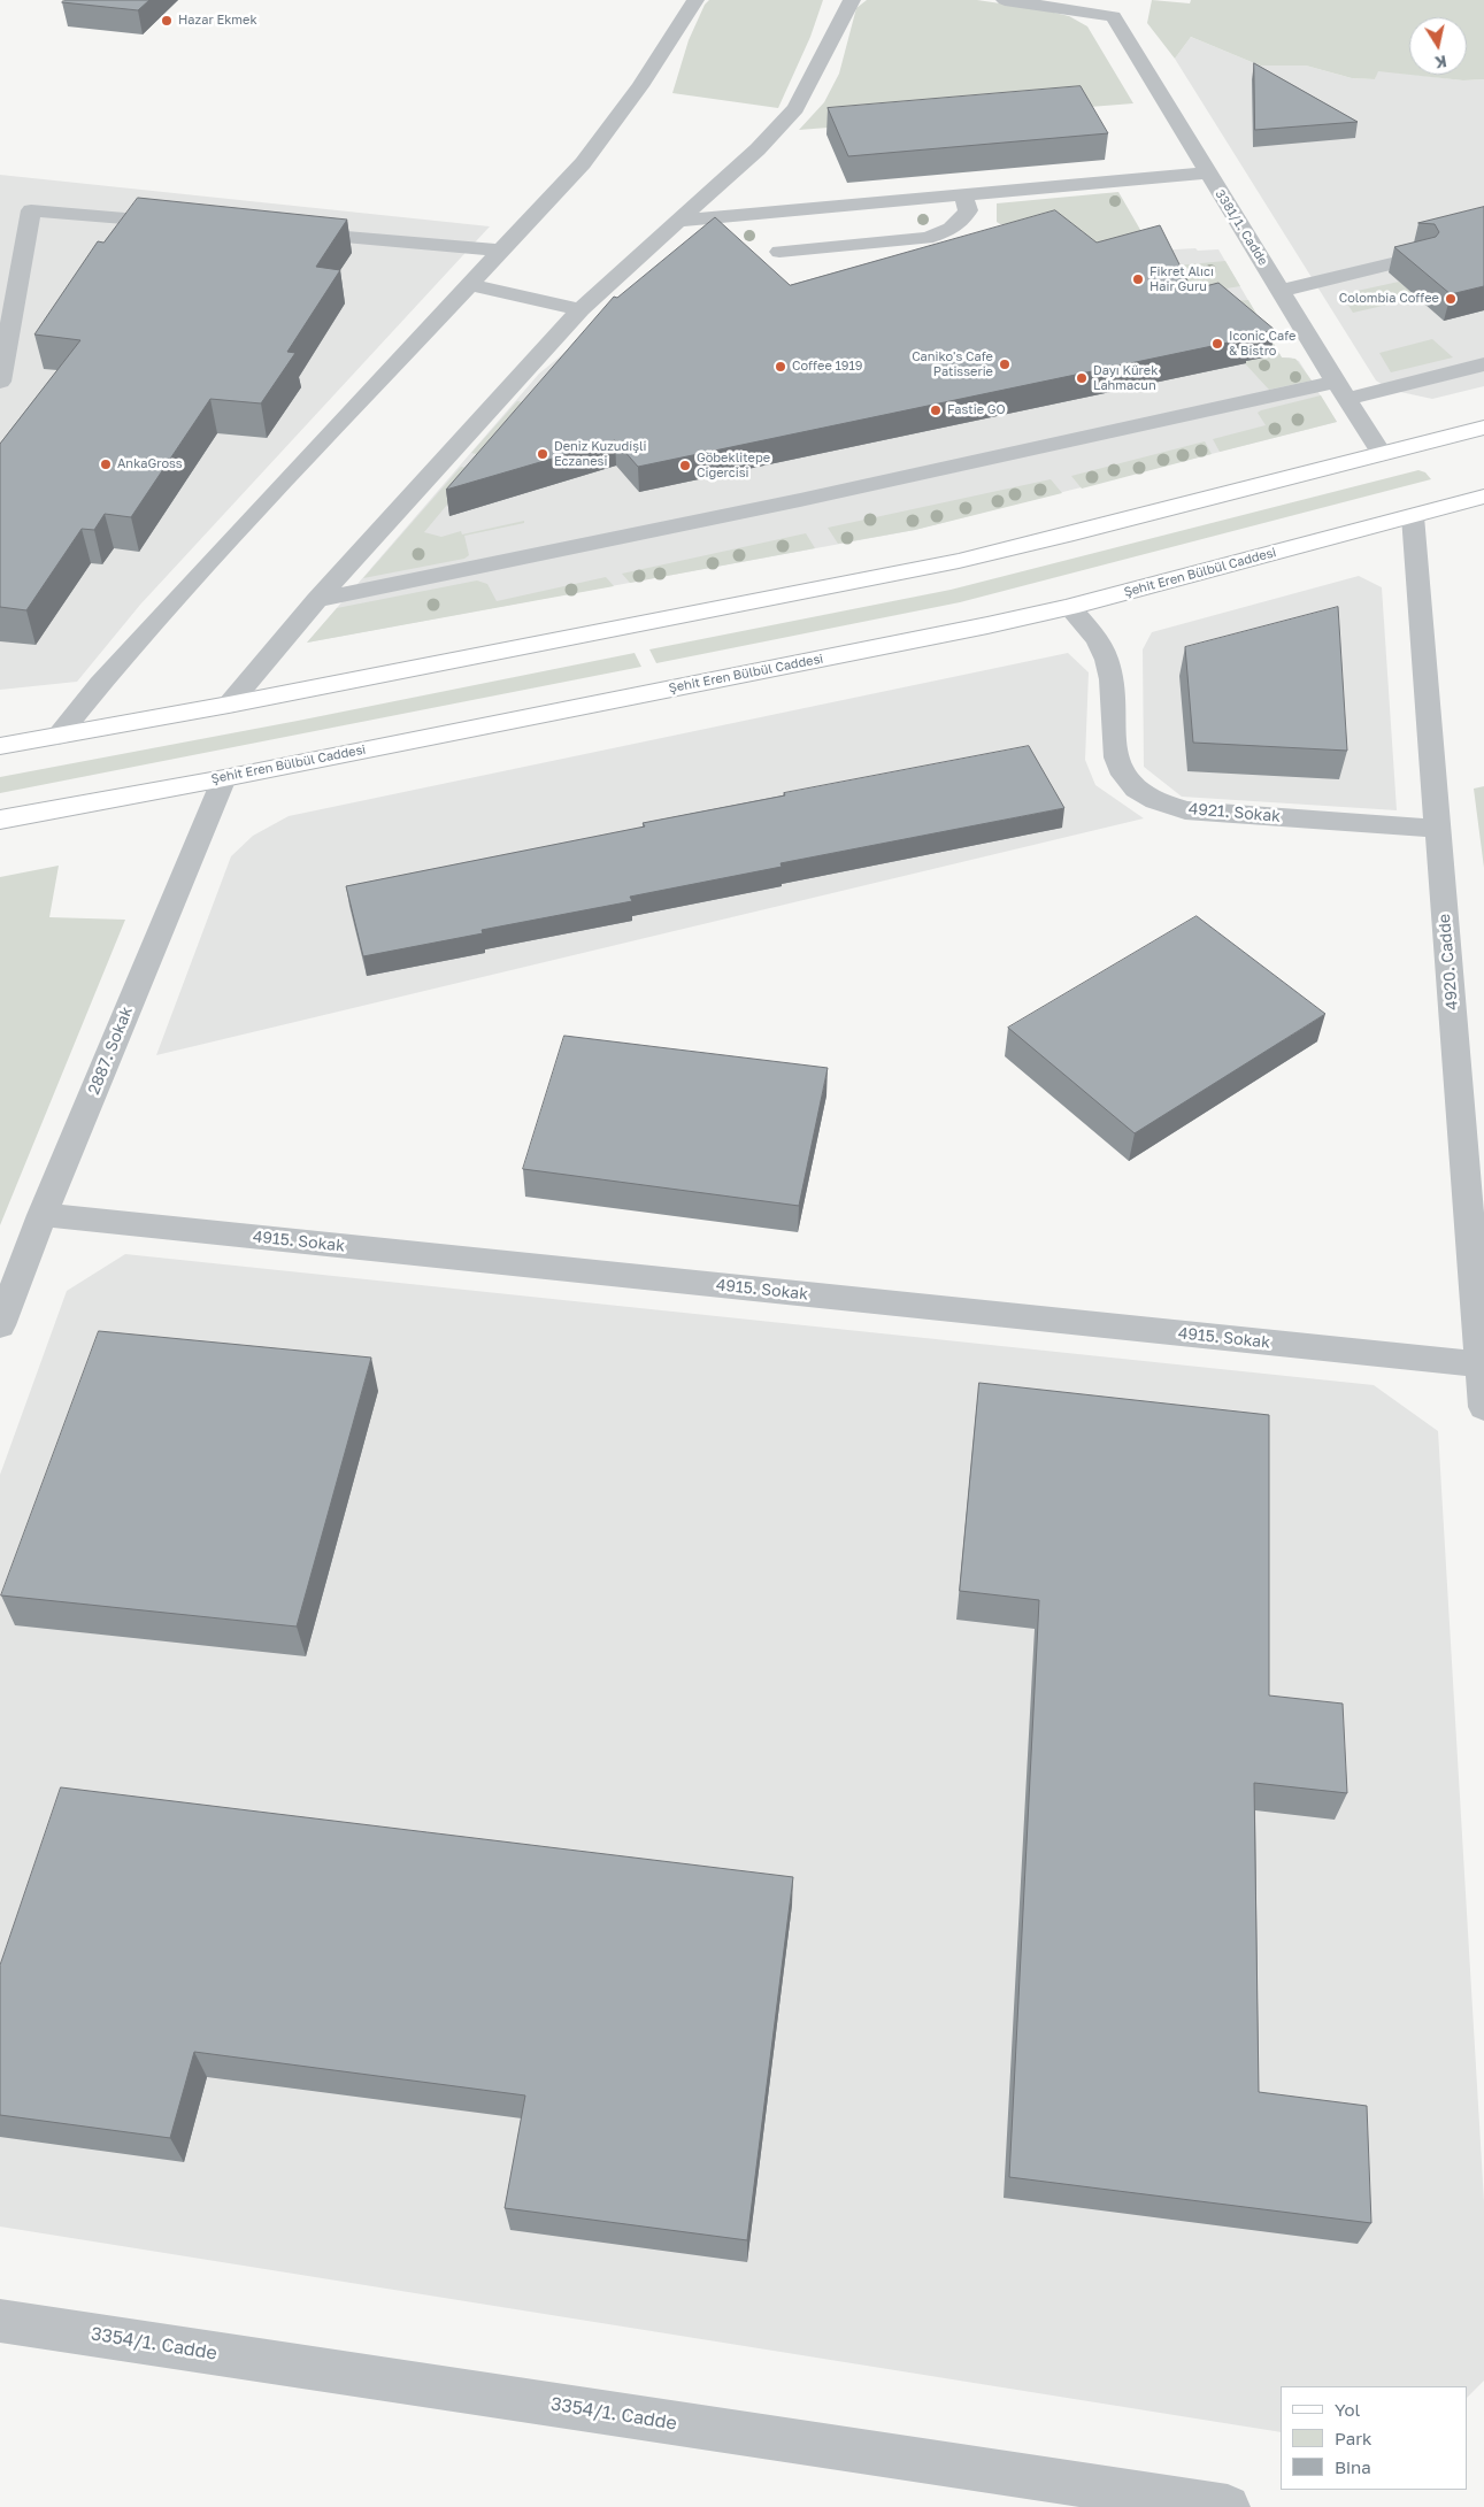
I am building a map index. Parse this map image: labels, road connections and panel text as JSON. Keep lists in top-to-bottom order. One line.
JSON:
{"streets":{"main road":["Şehit Eren Bülbül Caddesi"],"street":["3381/1. Cadde","4921. Sokak","4920. Cadde","2887. Sokak","4915. Sokak","3354/1. Cadde"]},"crossings":[["Şehit Eren Bülbül Caddesi","4921. Sokak"],["Şehit Eren Bülbül Caddesi","4920. Cadde"],["Şehit Eren Bülbül Caddesi","2887. Sokak"],["4921. Sokak","4920. Cadde"],["4920. Cadde","4915. Sokak"],["2887. Sokak","4915. Sokak"]],"places":["Hazar Ekmek","Fikret Alıcı Hair Guru","Colombia Coffee","Iconic Cafe & Bistro","Caniko's Cafe Patisserie","Coffee 1919","Dayı Kürek Lahmacun","Fastie GO","Deniz Kuzudişli Eczanesi","AnkaGross","Göbeklitepe Ciğercisi"],"legend":["Yol","Park","Bina"],"north":"bottom"}
